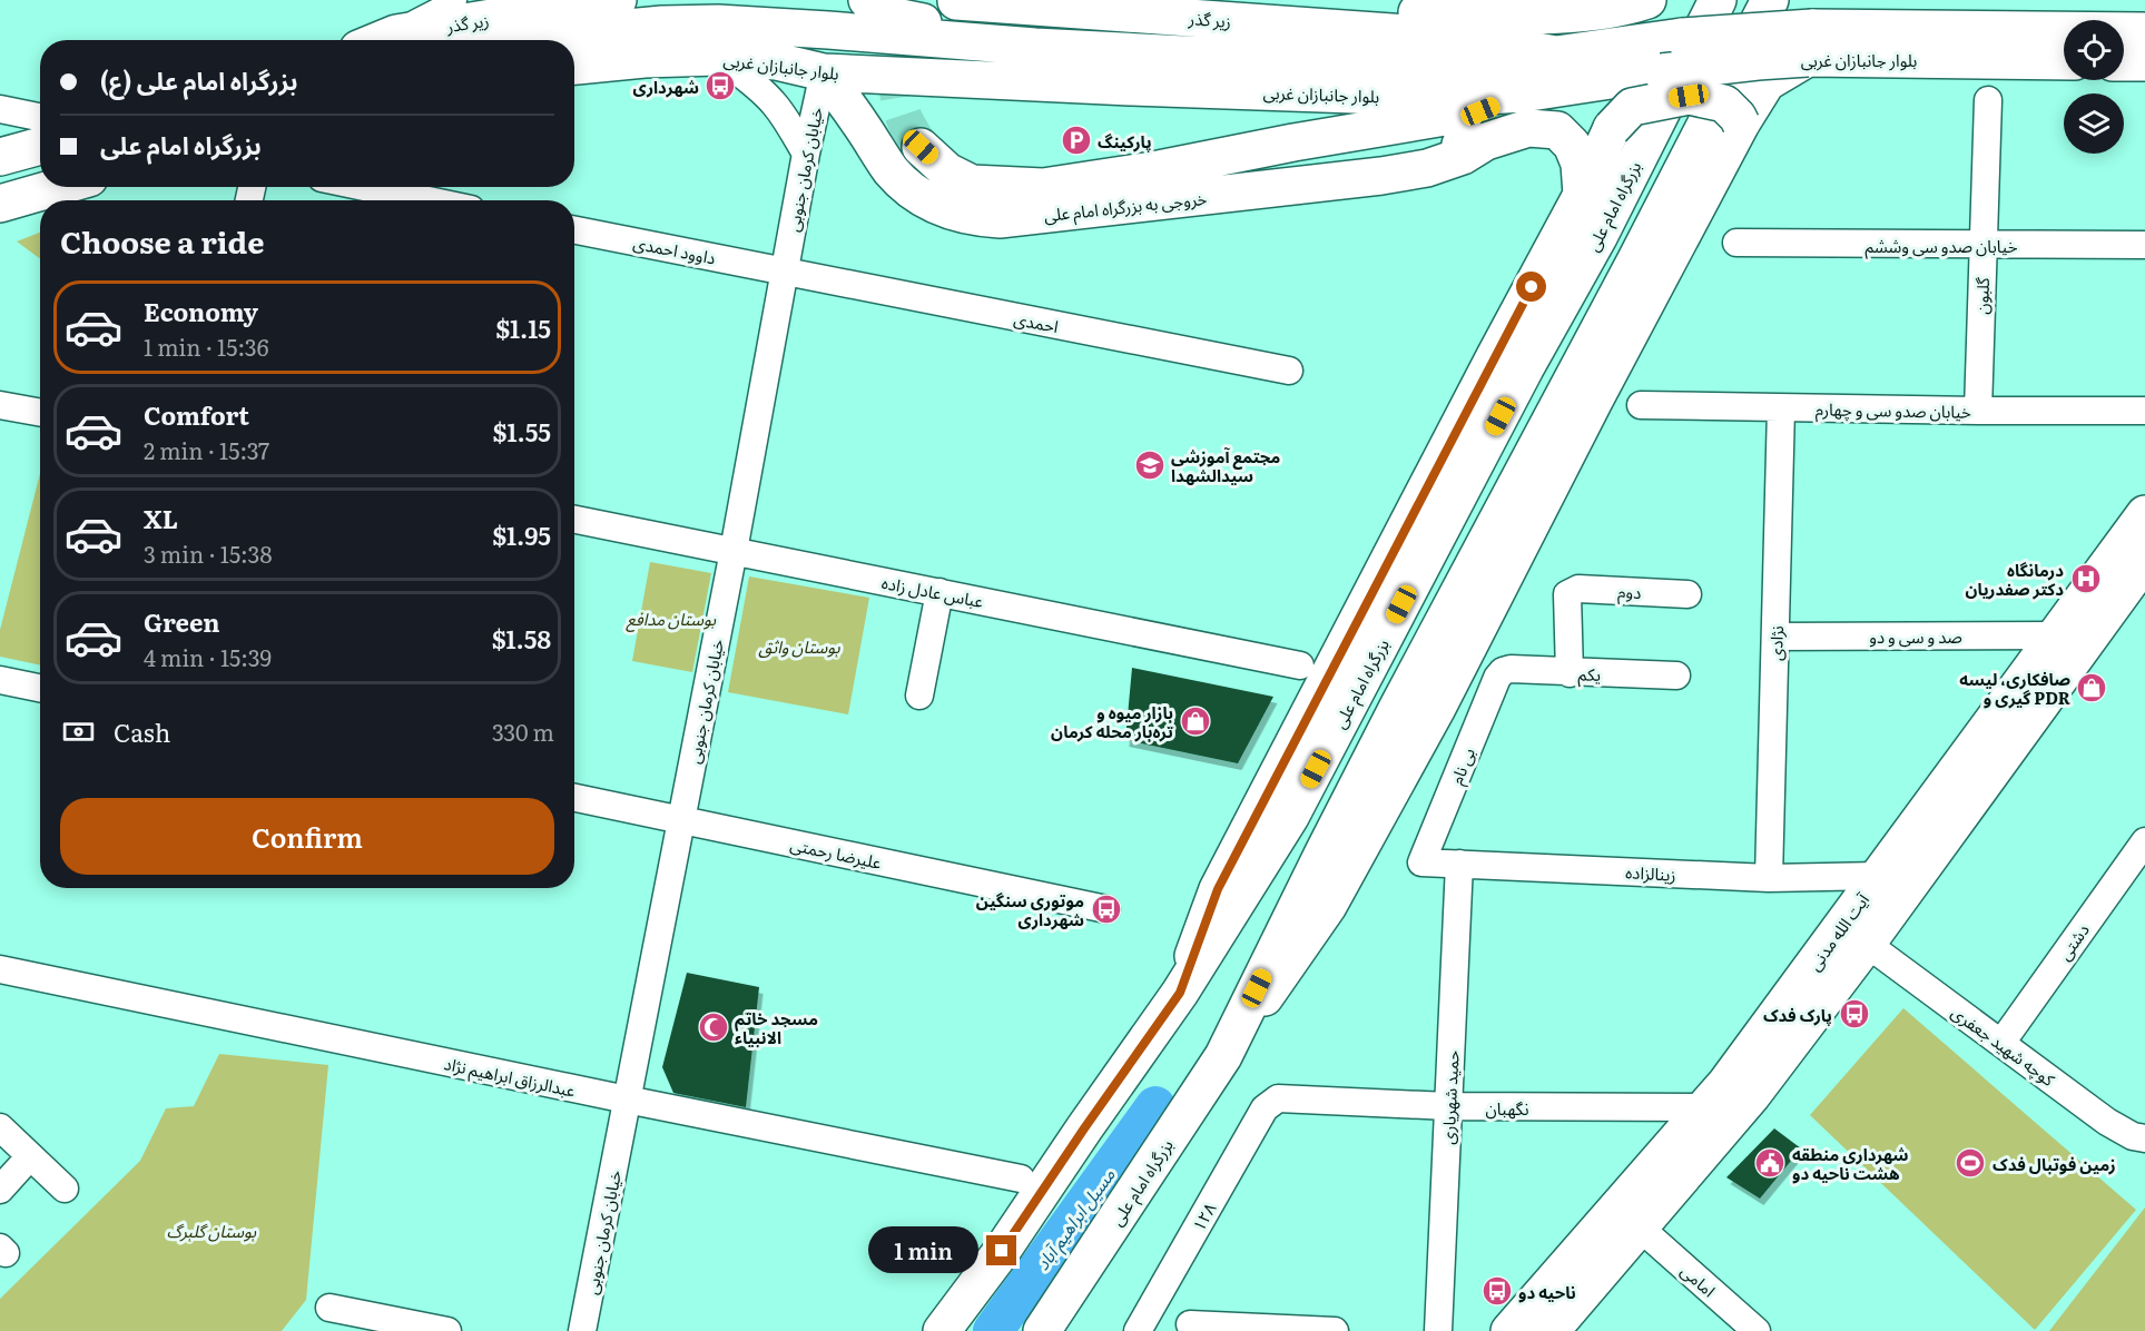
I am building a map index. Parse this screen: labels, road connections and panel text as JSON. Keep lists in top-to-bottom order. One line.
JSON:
{"streets":{"main road":["زیر گذر","بلوار جانبازان غربی","خیابان کرمان جنوبی","خروجی به بزرگراه امام علی","بزرگراه امام علی","آیت الله مدنی"],"street":["خیابان صدو سی وششم","داوود احمدی","گلبون","احمدی","خیابان صدو سی و چهارم","عباس عادل زاده","دوم","صد و سی و دو","نژادی","یکم","بی نام","علیرضا رحمتی","زینالزاده","دشتی","کوچه شهید جعفری","عبدالرزاق ابراهیم نژاد","حمید شهریاری","نگهبان","۱۲۸","امامی"]},"crossings":[["زیر گذر","بلوار جانبازان غربی"],["بلوار جانبازان غربی","خیابان کرمان جنوبی"],["بلوار جانبازان غربی","خروجی به بزرگراه امام علی"],["خیابان کرمان جنوبی","خروجی به بزرگراه امام علی"],["خیابان کرمان جنوبی","داوود احمدی"],["خیابان کرمان جنوبی","احمدی"],["خیابان کرمان جنوبی","عباس عادل زاده"],["خیابان کرمان جنوبی","علیرضا رحمتی"],["خیابان کرمان جنوبی","عبدالرزاق ابراهیم نژاد"],["خیابان صدو سی وششم","گلبون"],["داوود احمدی","احمدی"],["گلبون","خیابان صدو سی و چهارم"],["خیابان صدو سی و چهارم","نژادی"],["دوم","یکم"],["صد و سی و دو","نژادی"],["صد و سی و دو","آیت الله مدنی"],["نژادی","زینالزاده"],["یکم","بی نام"],["بی نام","زینالزاده"],["زینالزاده","آیت الله مدنی"],["زینالزاده","حمید شهریاری"],["آیت الله مدنی","کوچه شهید جعفری"],["آیت الله مدنی","نگهبان"],["آیت الله مدنی","امامی"],["دشتی","کوچه شهید جعفری"],["حمید شهریاری","نگهبان"],["نگهبان","۱۲۸"]],"water":["مسیل ابراهیم آباد"],"parks":["بوستان مدافع","بوستان واثق","بوستان گلبرگ"],"places":{"bus stop":["شهرداری","موتوری سنگین شهرداری","پارک فدک","ناحیه دو"],"parking":["پارکینگ"],"school or university":["مجتمع آموزشی سیدالشهدا"],"hospital":["درمانگاه دکتر صفدریان"],"shop":["صافکاری، لیسه گیری و PDR","بازار میوه و تره‌بار محله کرمان"],"mosque":["مسجد خاتم الانبیاء"],"public building":["شهرداری منطقه هشت ناحیه دو"],"sports":["زمین فوتبال فدک"]},"page":{"banner":["بزرگراه امام علی (ع)","بزرگراه امام علی"],"heading":"Choose a ride","list":[{"name":"Economy","note":"1 min · 15:36","value":"$1.15"},{"name":"Comfort","note":"2 min · 15:37","value":"$1.55"},{"name":"XL","note":"3 min · 15:38","value":"$1.95"},{"name":"Green","note":"4 min · 15:39","value":"$1.58"}],"pay":["Cash","330 m"],"buttons":"Confirm","bubble":"1 min"}}
